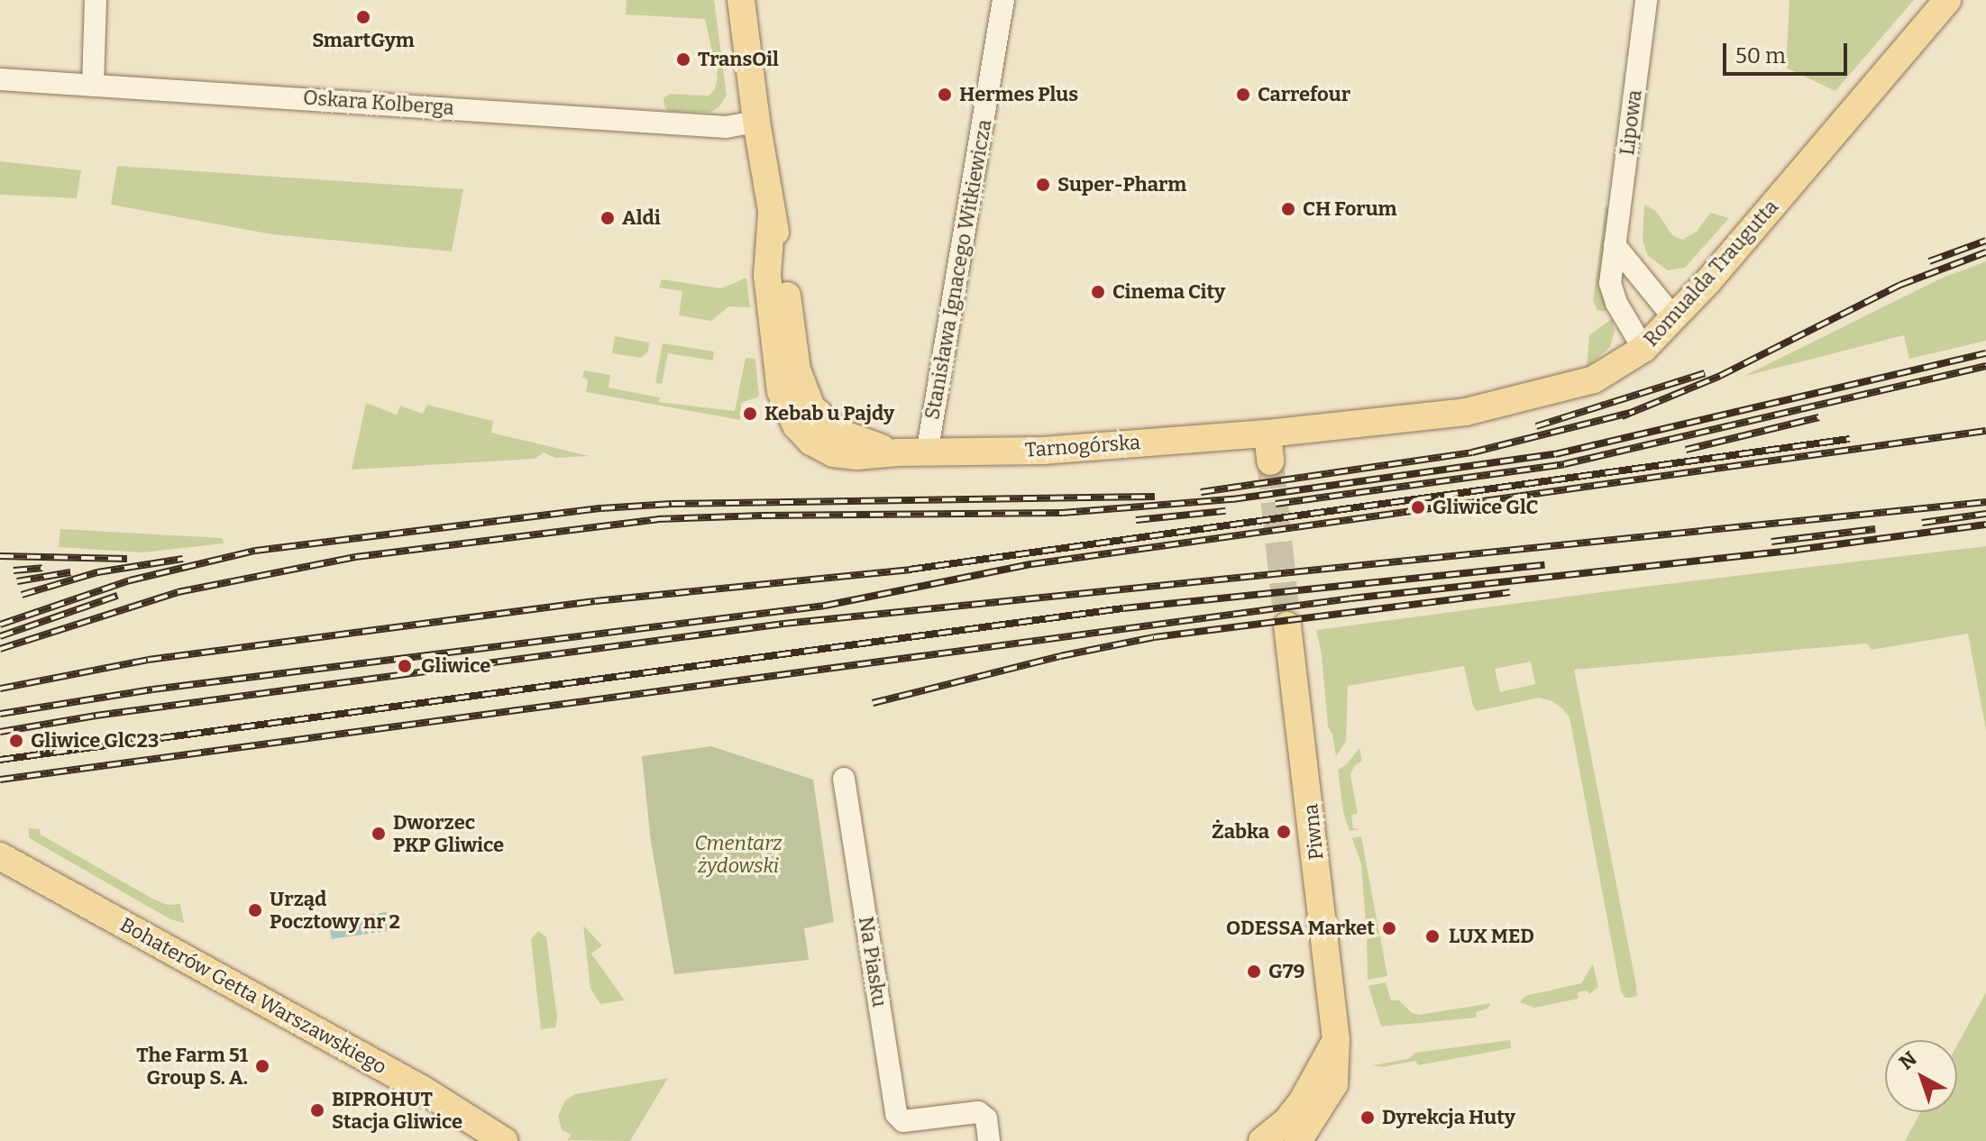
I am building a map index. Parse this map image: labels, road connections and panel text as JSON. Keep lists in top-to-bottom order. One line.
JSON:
{"streets":{"main road":["Romualda Traugutta","Tarnogórska","Piwna","Bohaterów Getta Warszawskiego"],"street":["Oskara Kolberga","Lipowa","Stanisława Ignacego Witkiewicza","Na Piasku"]},"crossings":[["Oskara Kolberga","Tarnogórska"],["Lipowa","Romualda Traugutta"],["Stanisława Ignacego Witkiewicza","Tarnogórska"],["Romualda Traugutta","Tarnogórska"]],"parks":["Cmentarz żydowski"],"places":["SmartGym","TransOil","Hermes Plus","Carrefour","Super-Pharm","CH Forum","Aldi","Cinema City","Kebab u Pajdy","Gliwice GlC","Gliwice","Gliwice GlC23","Żabka","Dworzec PKP Gliwice","Urząd Pocztowy nr 2","ODESSA Market","LUX MED","G79","The Farm 51 Group S. A.","BIPROHUT Stacja Gliwice","Dyrekcja Huty"],"scale_bar":"50 m","north":"top left"}
